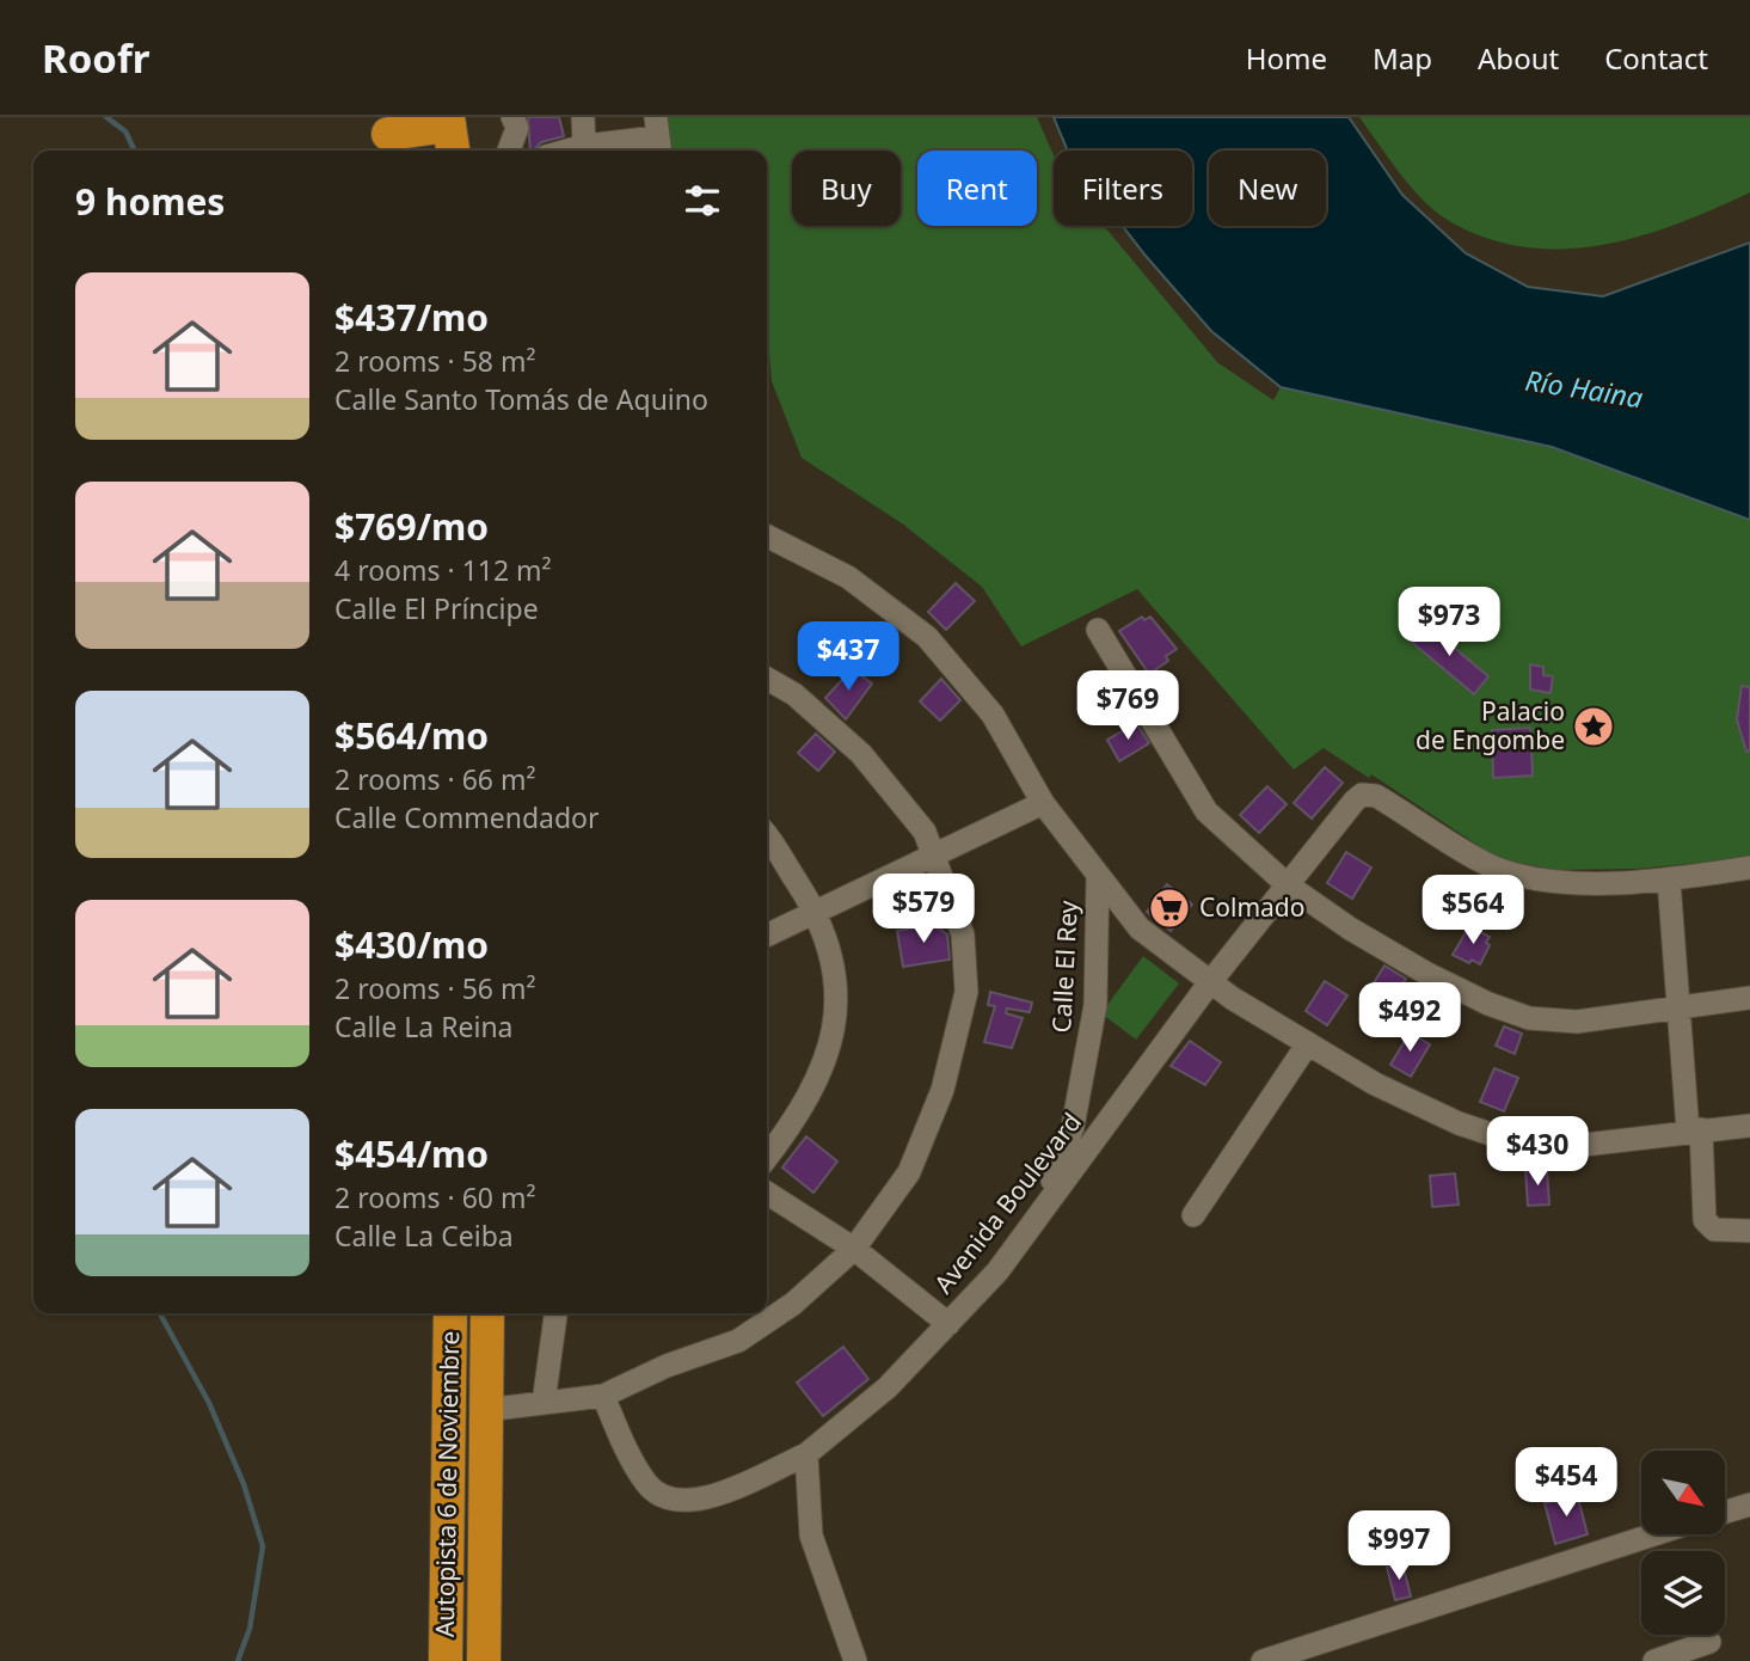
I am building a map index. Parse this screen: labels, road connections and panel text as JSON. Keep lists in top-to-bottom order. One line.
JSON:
{"streets":{"highway":["Autopista 6 de Noviembre"],"street":["Calle El Rey","Avenida Boulevard"]},"crossings":[["Calle El Rey","Avenida Boulevard"]],"water":["Río Haina"],"places":{"place":["Palacio de Engombe"],"supermarket":["Colmado"]},"north":"bottom right","page":{"header":"Roofr","nav":["Home","Map","About","Contact"],"chip":["Buy","Rent","Filters","New"],"heading":"9 homes","list":[{"name":"$437/mo","note":"2 rooms · 58 m² · Calle Santo Tomás de Aquino"},{"name":"$769/mo","note":"4 rooms · 112 m² · Calle El Príncipe"},{"name":"$564/mo","note":"2 rooms · 66 m² · Calle Commendador"},{"name":"$430/mo","note":"2 rooms · 56 m² · Calle La Reina"},{"name":"$454/mo","note":"2 rooms · 60 m² · Calle La Ceiba"}],"price":["$973","$437","$769","$579","$564","$492","$430","$454","$997"]}}
